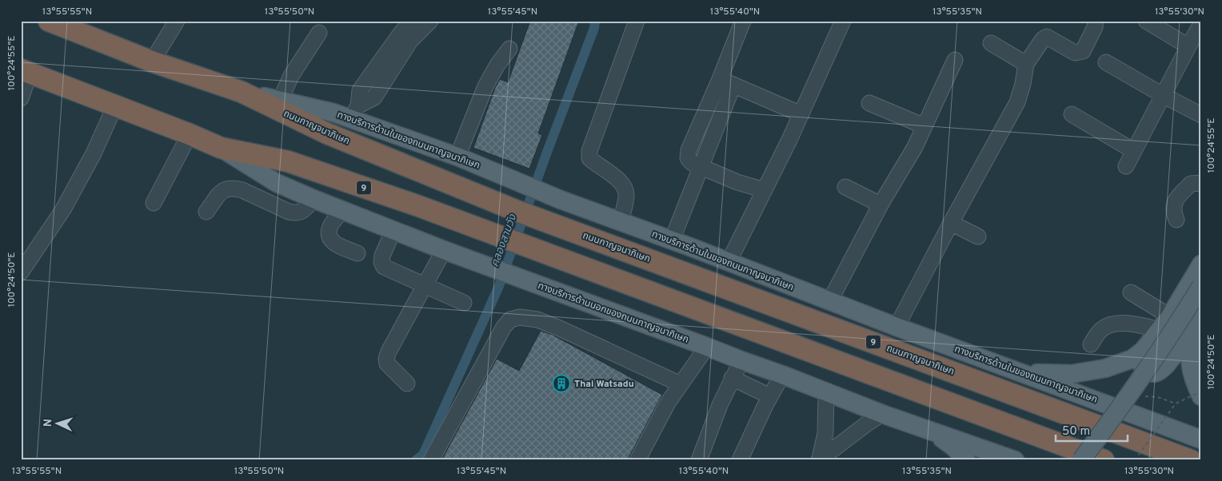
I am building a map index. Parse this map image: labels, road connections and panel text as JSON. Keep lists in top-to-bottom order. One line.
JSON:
{"streets":{"highway":["ถนนกาญจนาภิเษก","9"],"main road":["ทางบริการด้านในของถนนกาญจนาภิเษก","ทางบริการด้านนอกของถนนกาญจนาภิเษก"]},"crossings":[["ถนนกาญจนาภิเษก","ทางบริการด้านในของถนนกาญจนาภิเษก"],["9","ทางบริการด้านนอกของถนนกาญจนาภิเษก"]],"water":["คลองสามวัง"],"places":{"building":["Thai Watsadu"]},"scale_bar":"50 m","north":"left","coordinates":["13°55'55\"N","13°55'50\"N","13°55'45\"N","13°55'40\"N","13°55'35\"N","13°55'30\"N","100°24'55\"E","100°24'50\"E"]}
